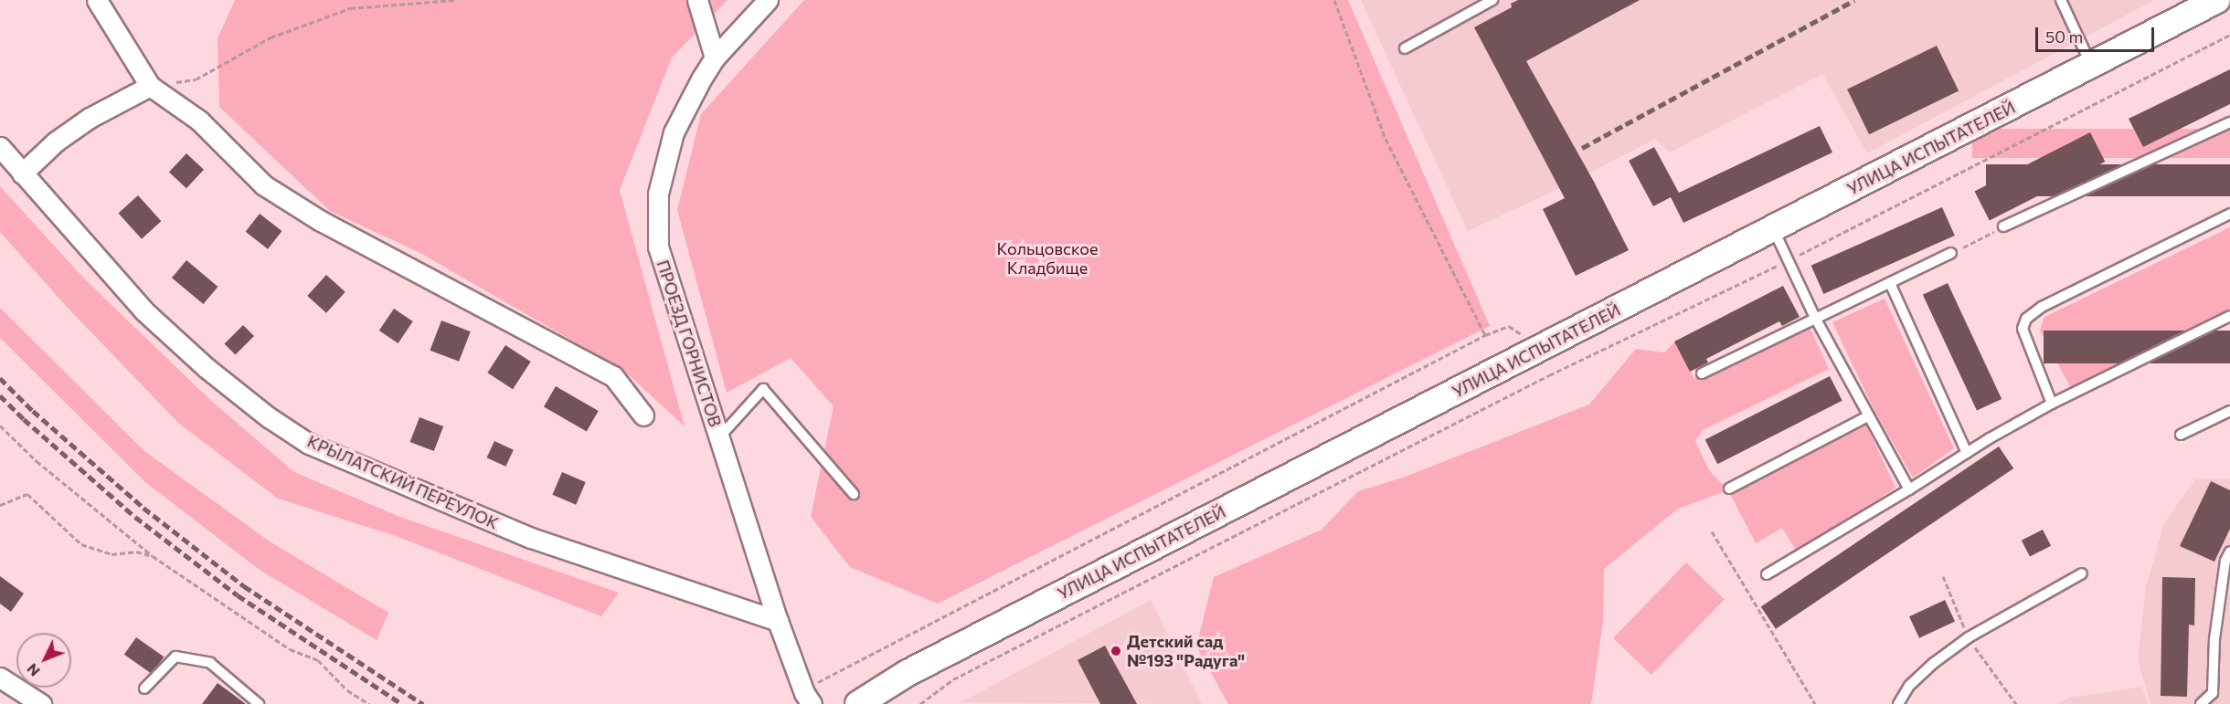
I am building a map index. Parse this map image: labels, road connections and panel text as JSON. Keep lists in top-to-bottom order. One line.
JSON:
{"streets":{"main road":["УЛИЦА ИСПЫТАТЕЛЕЙ"],"street":["ПРОЕЗД ГОРНИСТОВ","КРЫЛАТСКИЙ ПЕРЕУЛОК"]},"crossings":[["ПРОЕЗД ГОРНИСТОВ","КРЫЛАТСКИЙ ПЕРЕУЛОК"]],"parks":["Кольцовское Кладбище"],"places":["Детский сад №193 \"Радуга\""],"scale_bar":"50 m","north":"bottom left"}
